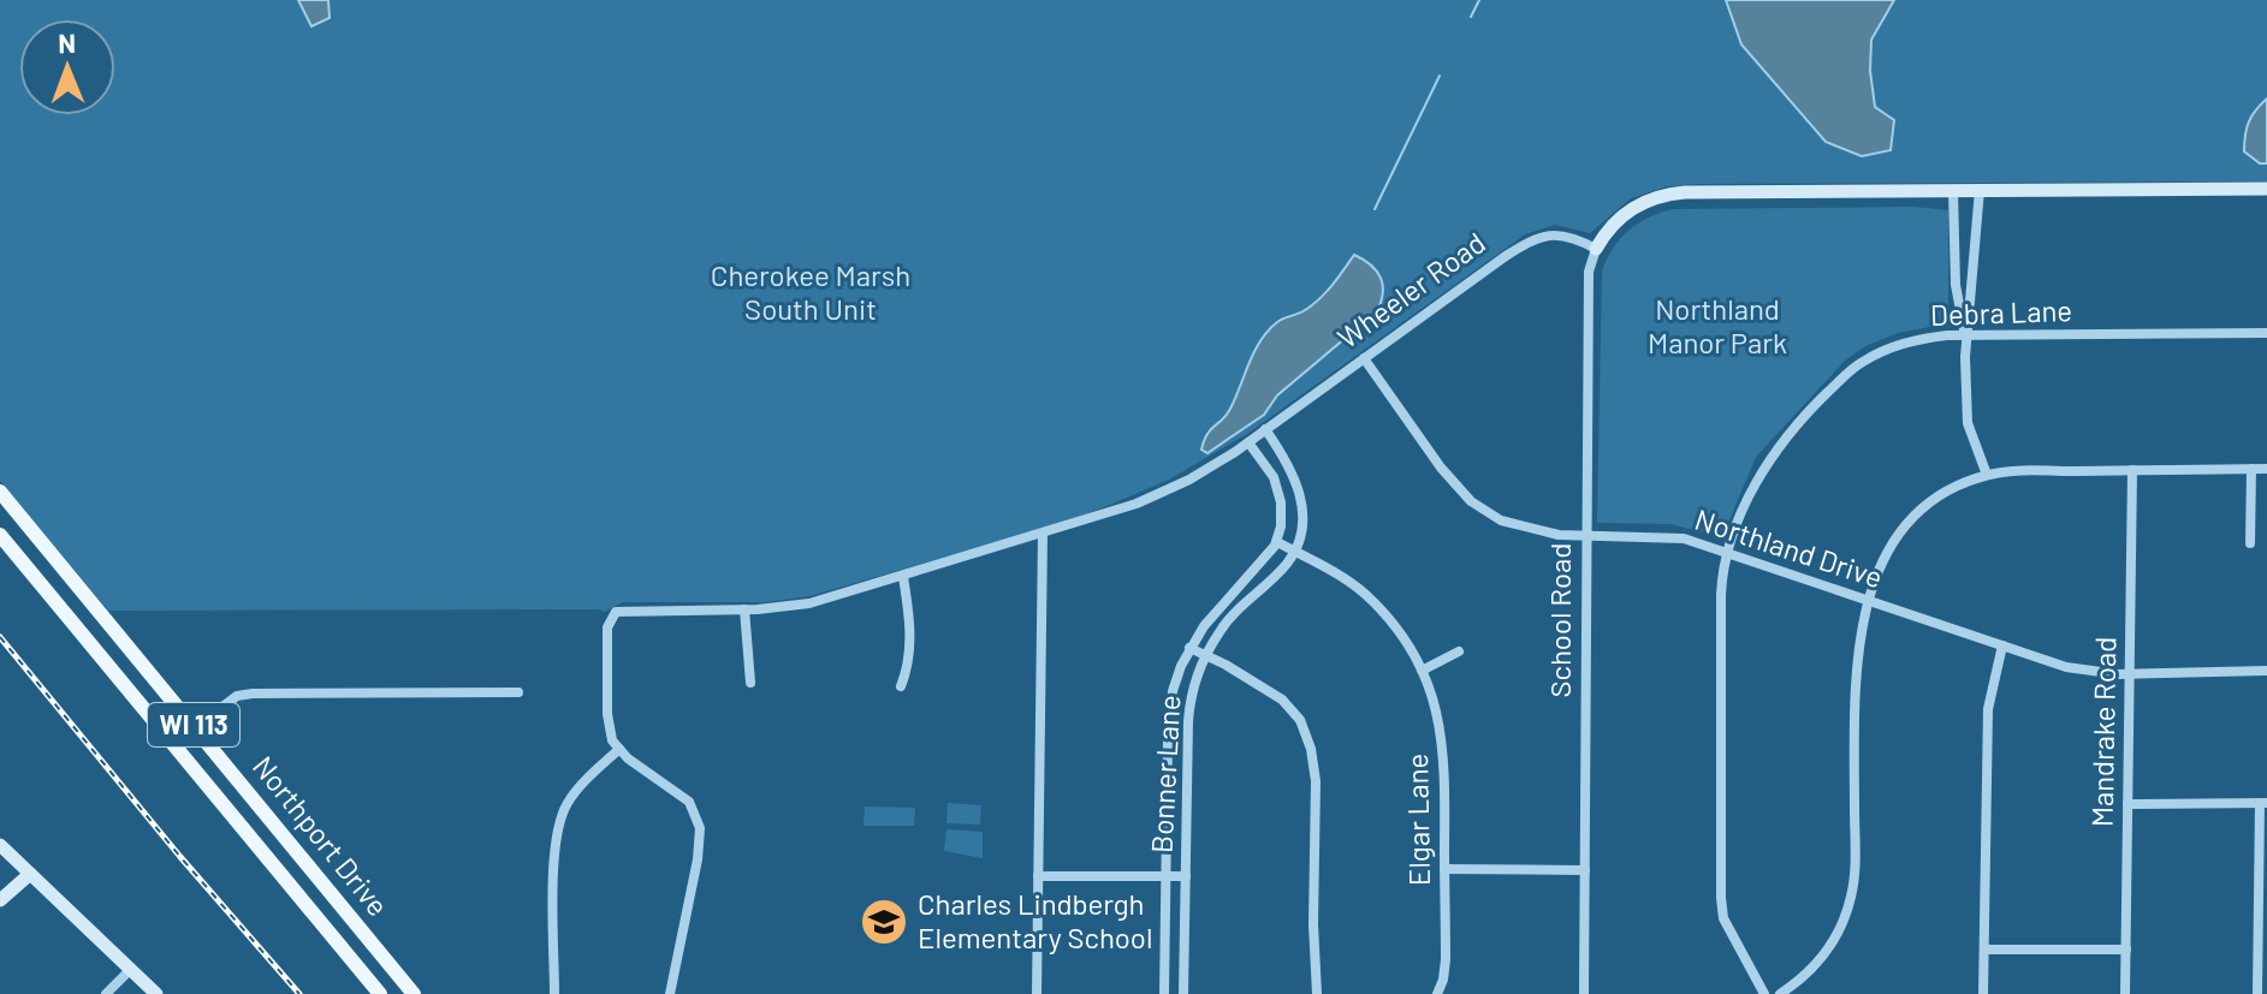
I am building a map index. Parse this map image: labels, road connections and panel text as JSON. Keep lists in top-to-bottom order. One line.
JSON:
{"streets":{"main road":["WI 113","Northport Drive"],"street":["Wheeler Road","Debra Lane","Northland Drive","School Road","Mandrake Road","Bonner Lane","Elgar Lane"]},"crossings":[["Wheeler Road","Northland Drive"],["Wheeler Road","School Road"],["Debra Lane","Northland Drive"],["Northland Drive","School Road"],["Northland Drive","Mandrake Road"],["Bonner Lane","Elgar Lane"]],"parks":["Cherokee Marsh South Unit","Northland Manor Park"],"places":{"school or university":["Charles Lindbergh Elementary School"]},"north":"top"}
